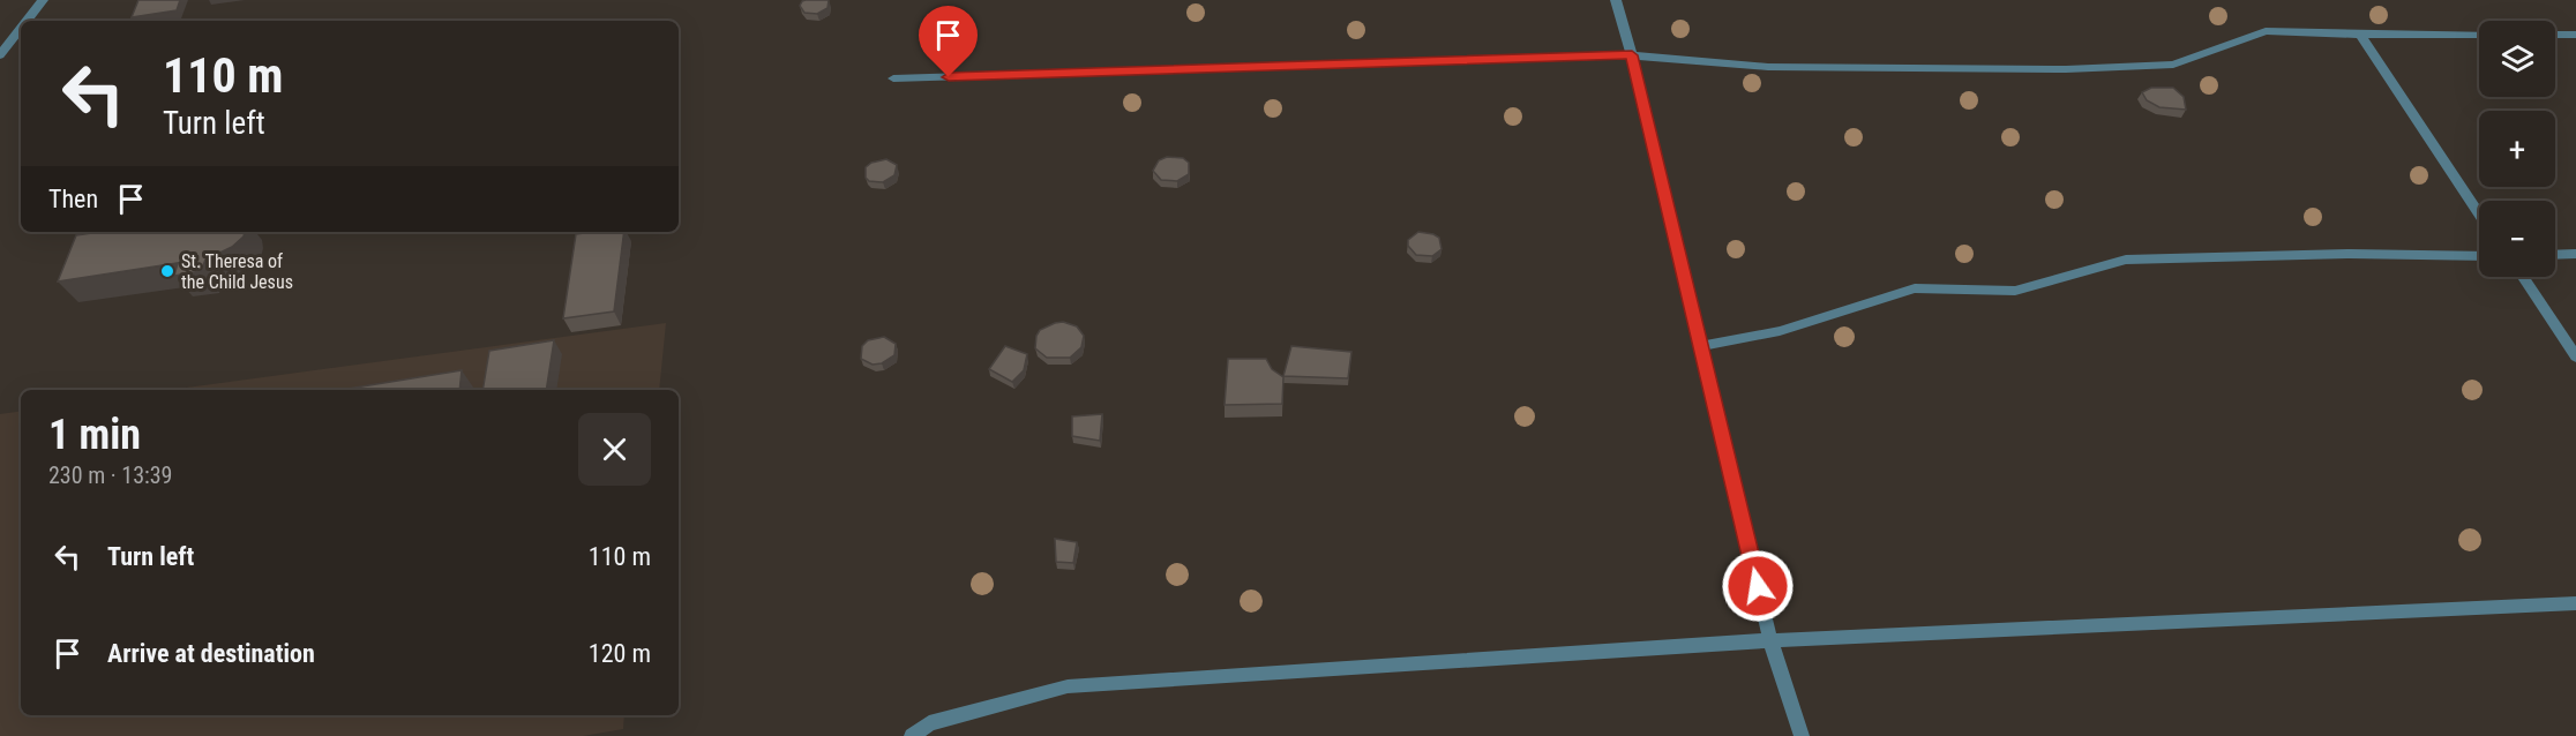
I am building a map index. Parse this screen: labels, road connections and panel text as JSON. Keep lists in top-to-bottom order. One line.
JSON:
{"places":["St. Theresa of the Child Jesus"],"page":{"map_buttons":["+","−"],"turn":["110 m","Turn left"],"then":"Then","heading":["1 min","230 m · 13:39"],"list":[{"name":"Turn left","value":"110 m"},{"name":"Arrive at destination","value":"120 m"}]}}
